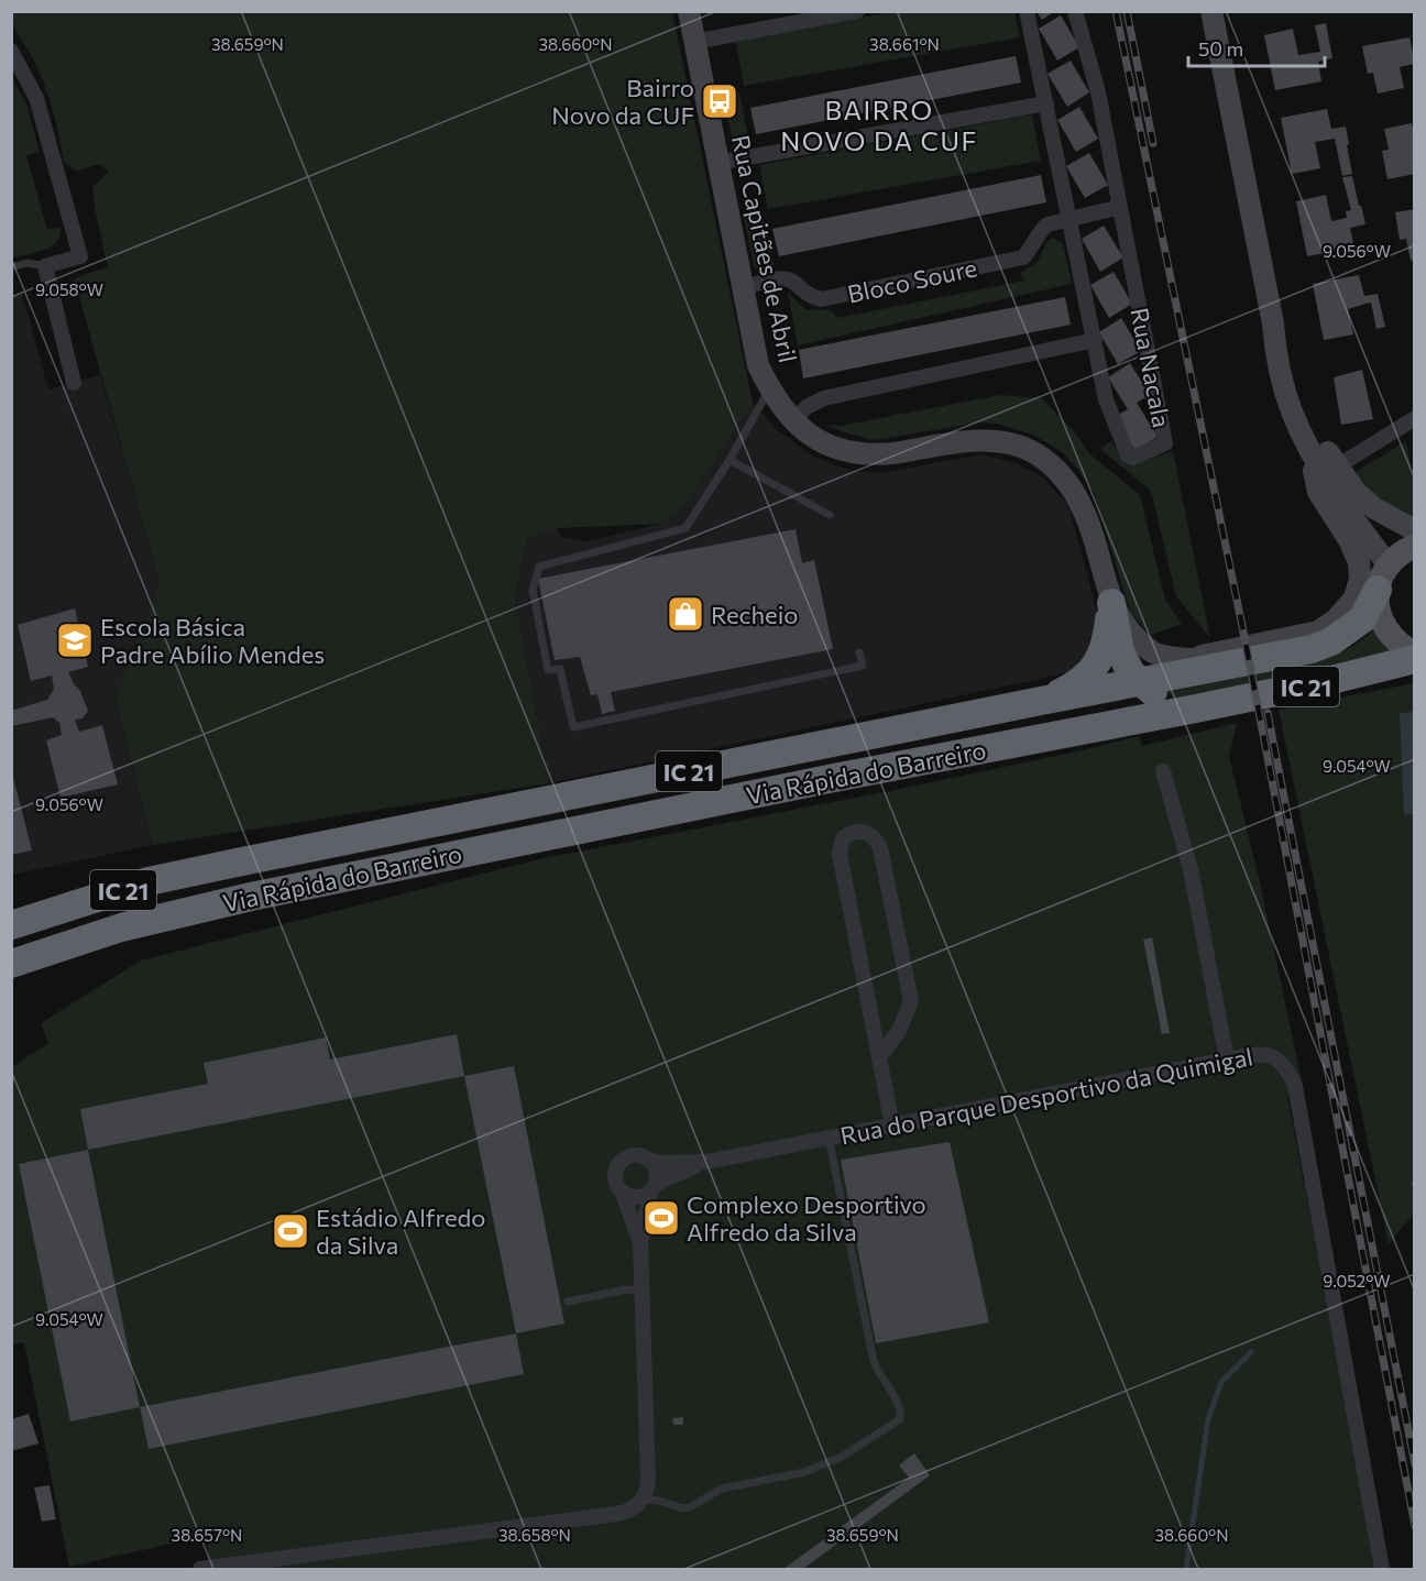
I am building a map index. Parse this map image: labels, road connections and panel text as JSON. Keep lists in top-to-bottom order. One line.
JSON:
{"streets":{"highway":["IC 21","Via Rápida do Barreiro"],"street":["Rua Capitães de Abril","Bloco Soure","Rua Nacala","Rua do Parque Desportivo da Quimigal"]},"crossings":[["Rua Capitães de Abril","Bloco Soure"],["Rua Capitães de Abril","Via Rápida do Barreiro"],["Bloco Soure","Rua Nacala"]],"districts":["BAIRRO NOVO DA CUF"],"places":{"bus stop":["Bairro Novo da CUF"],"shop":["Recheio"],"school or university":["Escola Básica Padre Abílio Mendes"],"sports":["Complexo Desportivo Alfredo da Silva","Estádio Alfredo da Silva"]},"scale_bar":"50 m","coordinates":["38.660°N","38.659°N","38.661°N","9.056°W","9.058°W","9.054°W","9.052°W","38.657°N","38.658°N"]}
